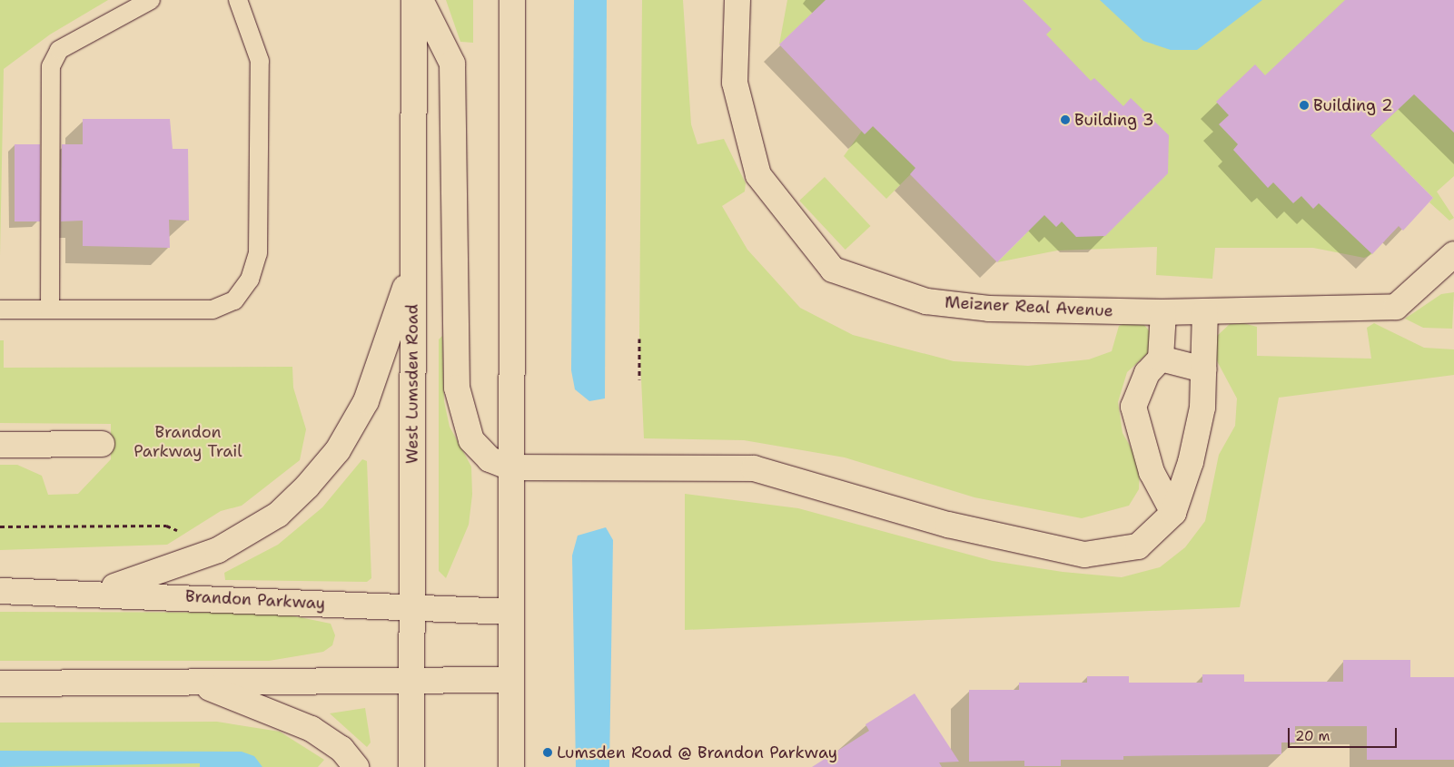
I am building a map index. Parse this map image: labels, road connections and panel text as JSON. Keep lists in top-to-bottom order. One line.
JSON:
{"streets":{"main road":["Meizner Real Avenue","West Lumsden Road","Brandon Parkway"]},"crossings":[["West Lumsden Road","Brandon Parkway"]],"parks":["Brandon Parkway Trail"],"places":["Building 2","Building 3","Lumsden Road @ Brandon Parkway"],"scale_bar":"20 m"}
